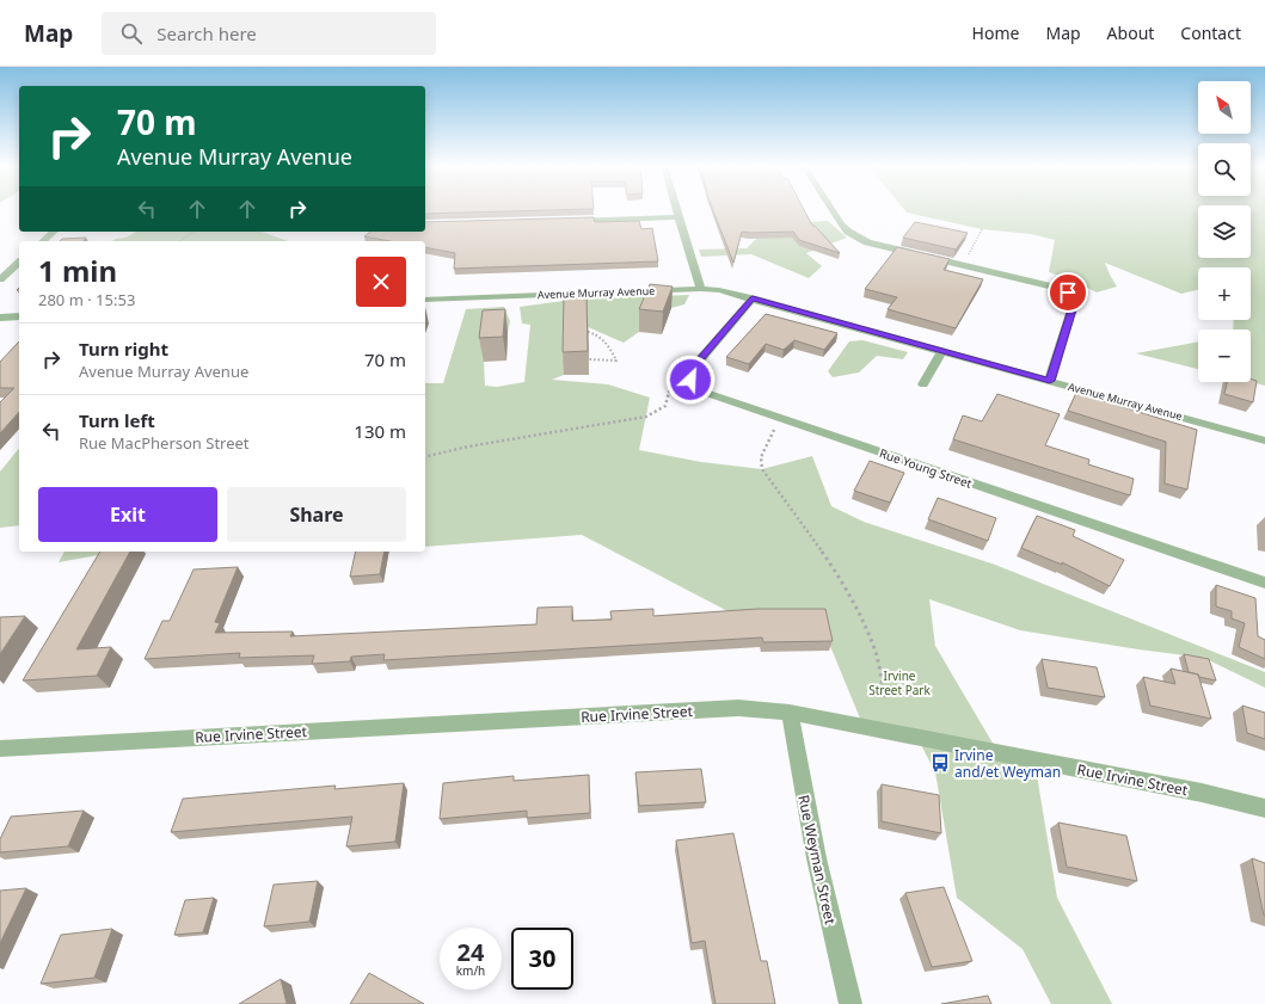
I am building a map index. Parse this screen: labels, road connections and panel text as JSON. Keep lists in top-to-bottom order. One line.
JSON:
{"streets":{"street":["Avenue Murray Avenue","Rue Young Street","Rue Irvine Street","Rue Weyman Street"]},"crossings":[["Avenue Murray Avenue","Rue Young Street"],["Rue Irvine Street","Rue Weyman Street"]],"parks":["Irvine Street Park"],"places":{"bus stop":["Irvine and/et Weyman"]},"north":"top left","page":{"header":"Map","search":"Search here","nav":["Home","Map","About","Contact"],"map_buttons":["+","−"],"turn":["70 m","Avenue Murray Avenue"],"heading":["1 min","280 m · 15:53"],"list":[{"name":"Turn right","note":"Avenue Murray Avenue","value":"70 m"},{"name":"Turn left","note":"Rue MacPherson Street","value":"130 m"}],"buttons":["Exit","Share"],"speed":"24 km/h","limit":"30"}}
